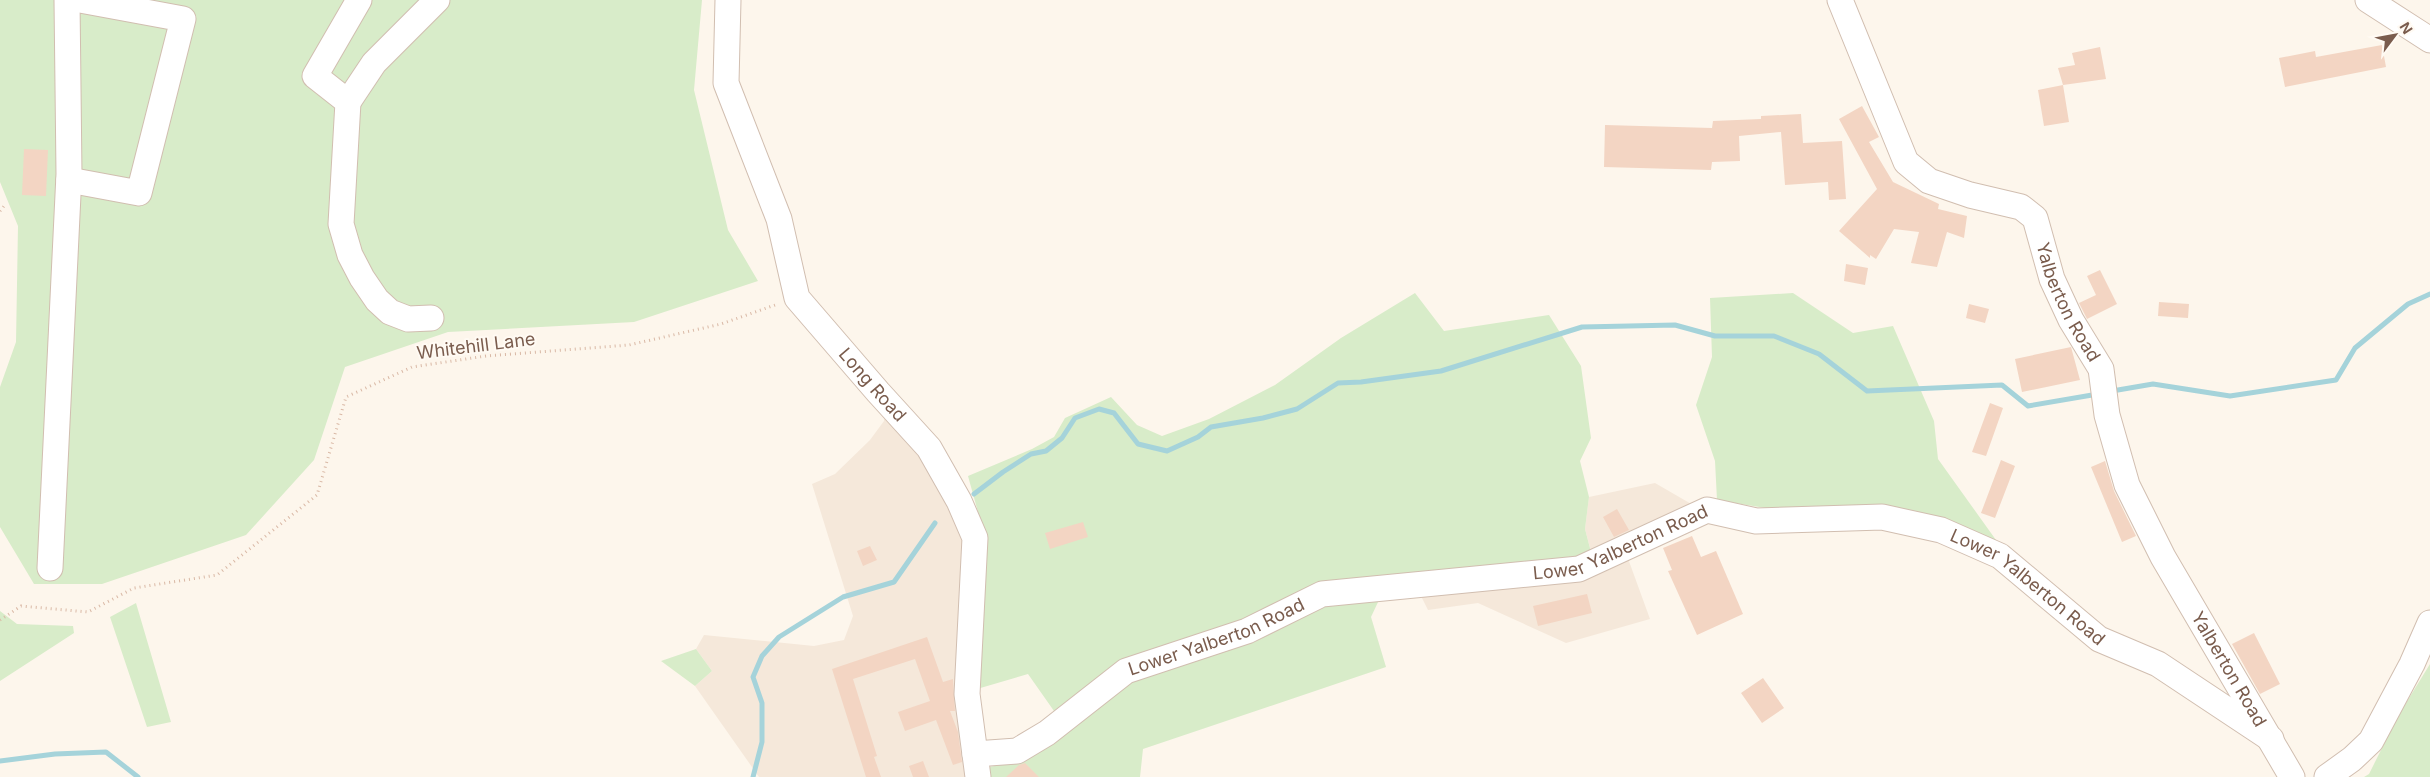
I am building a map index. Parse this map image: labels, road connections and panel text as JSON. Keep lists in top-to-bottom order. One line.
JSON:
{"streets":{"street":["Yalberton Road","Long Road","Lower Yalberton Road"],"path":["Whitehill Lane"]},"crossings":[["Yalberton Road","Lower Yalberton Road"],["Whitehill Lane","Long Road"],["Long Road","Lower Yalberton Road"]],"north":"top right"}
